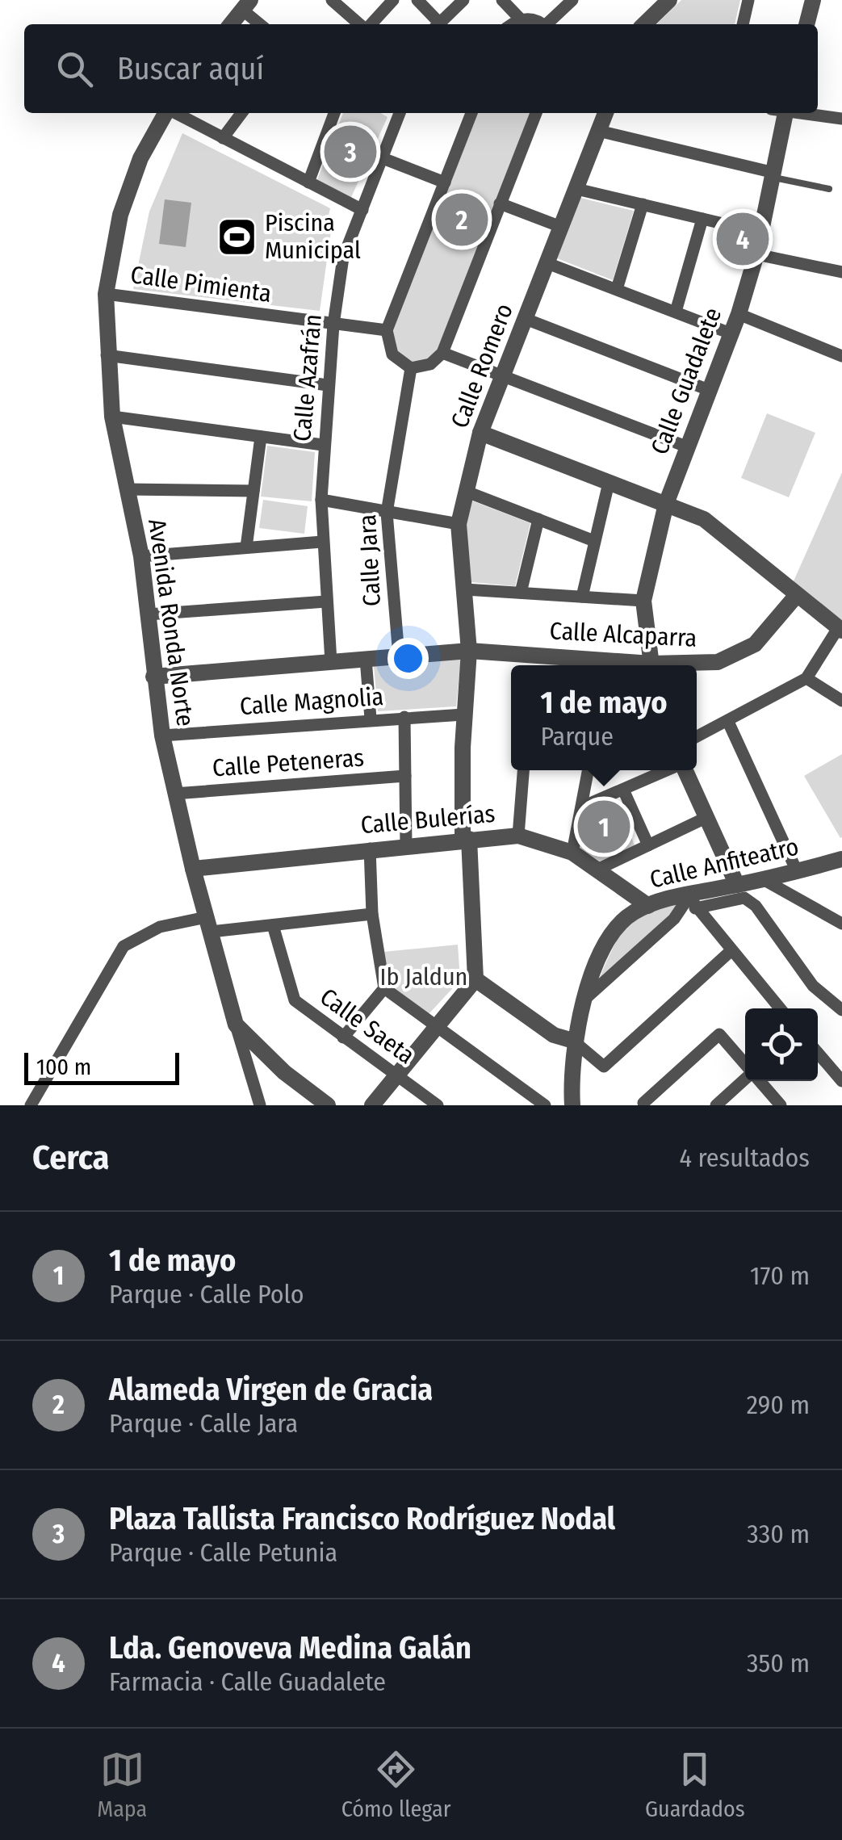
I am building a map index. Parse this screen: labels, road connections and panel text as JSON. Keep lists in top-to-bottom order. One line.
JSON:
{"streets":{"street":["Calle Pimienta","Calle Romero","Calle Azafrán","Calle Guadalete","Calle Jara","Avenida Ronda Norte","Calle Alcaparra","Calle Magnolia","Calle Peteneras","Calle Bulerías","Calle Anfiteatro","Calle Saeta"]},"crossings":[["Calle Pimienta","Calle Azafrán"],["Calle Pimienta","Avenida Ronda Norte"],["Calle Romero","Calle Alcaparra"],["Calle Romero","Calle Magnolia"],["Calle Romero","Calle Bulerías"],["Calle Azafrán","Calle Alcaparra"],["Calle Jara","Calle Alcaparra"],["Avenida Ronda Norte","Calle Alcaparra"],["Avenida Ronda Norte","Calle Magnolia"],["Avenida Ronda Norte","Calle Peteneras"],["Avenida Ronda Norte","Calle Bulerías"],["Calle Bulerías","Calle Anfiteatro"]],"parks":["Ib Jaldun"],"places":{"sports":["Piscina Municipal"]},"scale_bar":"100 m","page":{"search":"Buscar aquí","pins":["3","2","4","1"],"popup":["1 de mayo","Parque"],"scale":"100 m","heading":["Cerca","4 resultados"],"list":[{"mark":"1","name":"1 de mayo","note":"Parque · Calle Polo","value":"170 m"},{"mark":"2","name":"Alameda Virgen de Gracia","note":"Parque · Calle Jara","value":"290 m"},{"mark":"3","name":"Plaza Tallista Francisco Rodríguez Nodal","note":"Parque · Calle Petunia","value":"330 m"},{"mark":"4","name":"Lda. Genoveva Medina Galán","note":"Farmacia · Calle Guadalete","value":"350 m"}],"nav":["Mapa","Cómo llegar","Guardados"]}}
